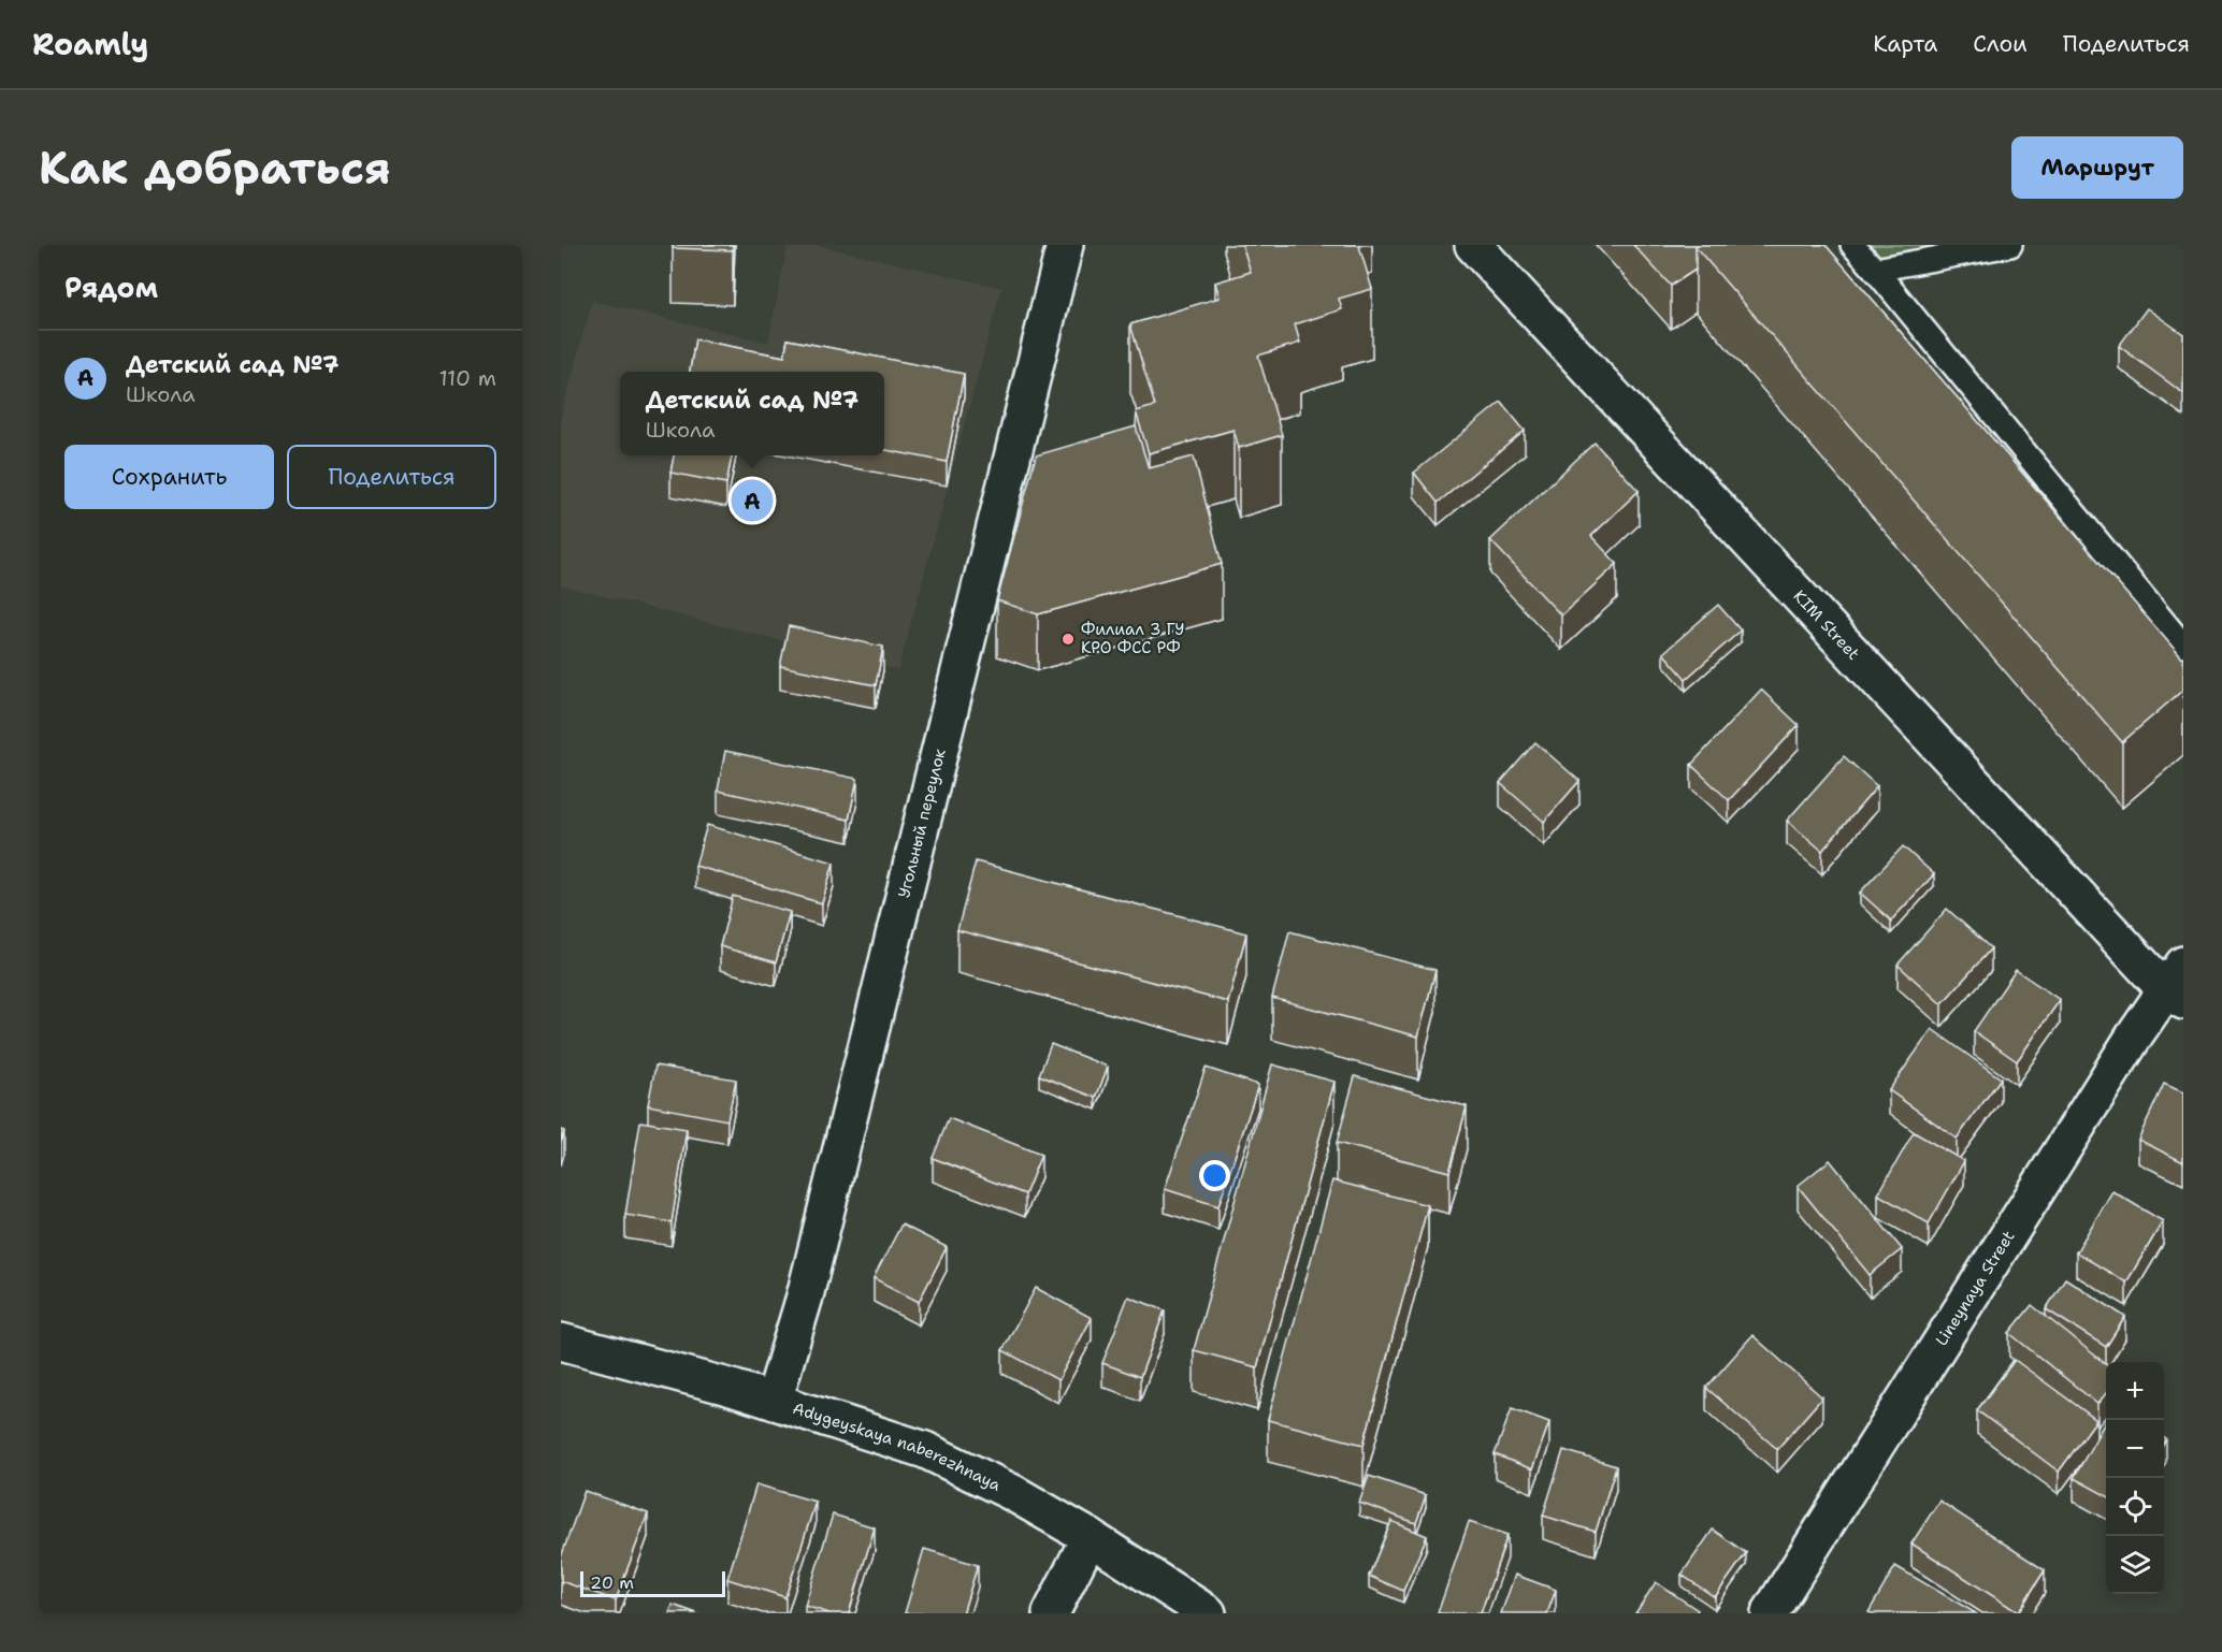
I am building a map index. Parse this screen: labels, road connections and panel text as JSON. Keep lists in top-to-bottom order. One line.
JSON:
{"streets":{"street":["KIM Street","Угольный переулок","Lineynaya Street","Adygeyskaya naberezhnaya"]},"crossings":[["KIM Street","Lineynaya Street"],["Угольный переулок","Adygeyskaya naberezhnaya"]],"places":["Филиал 3 ГУ КРО ФСС РФ"],"scale_bar":"20 m","page":{"header":"Roamly","nav":["Карта","Слои","Поделиться"],"buttons":["Маршрут",["Сохранить","Поделиться"]],"title":"Как добраться","heading":"Рядом","list":[{"mark":"A","name":"Детский сад №7","note":"Школа","value":"110 m"}],"popup":["Детский сад №7","Школа"],"pins":"A","map_buttons":["+","−"],"scale":"20 m"}}
